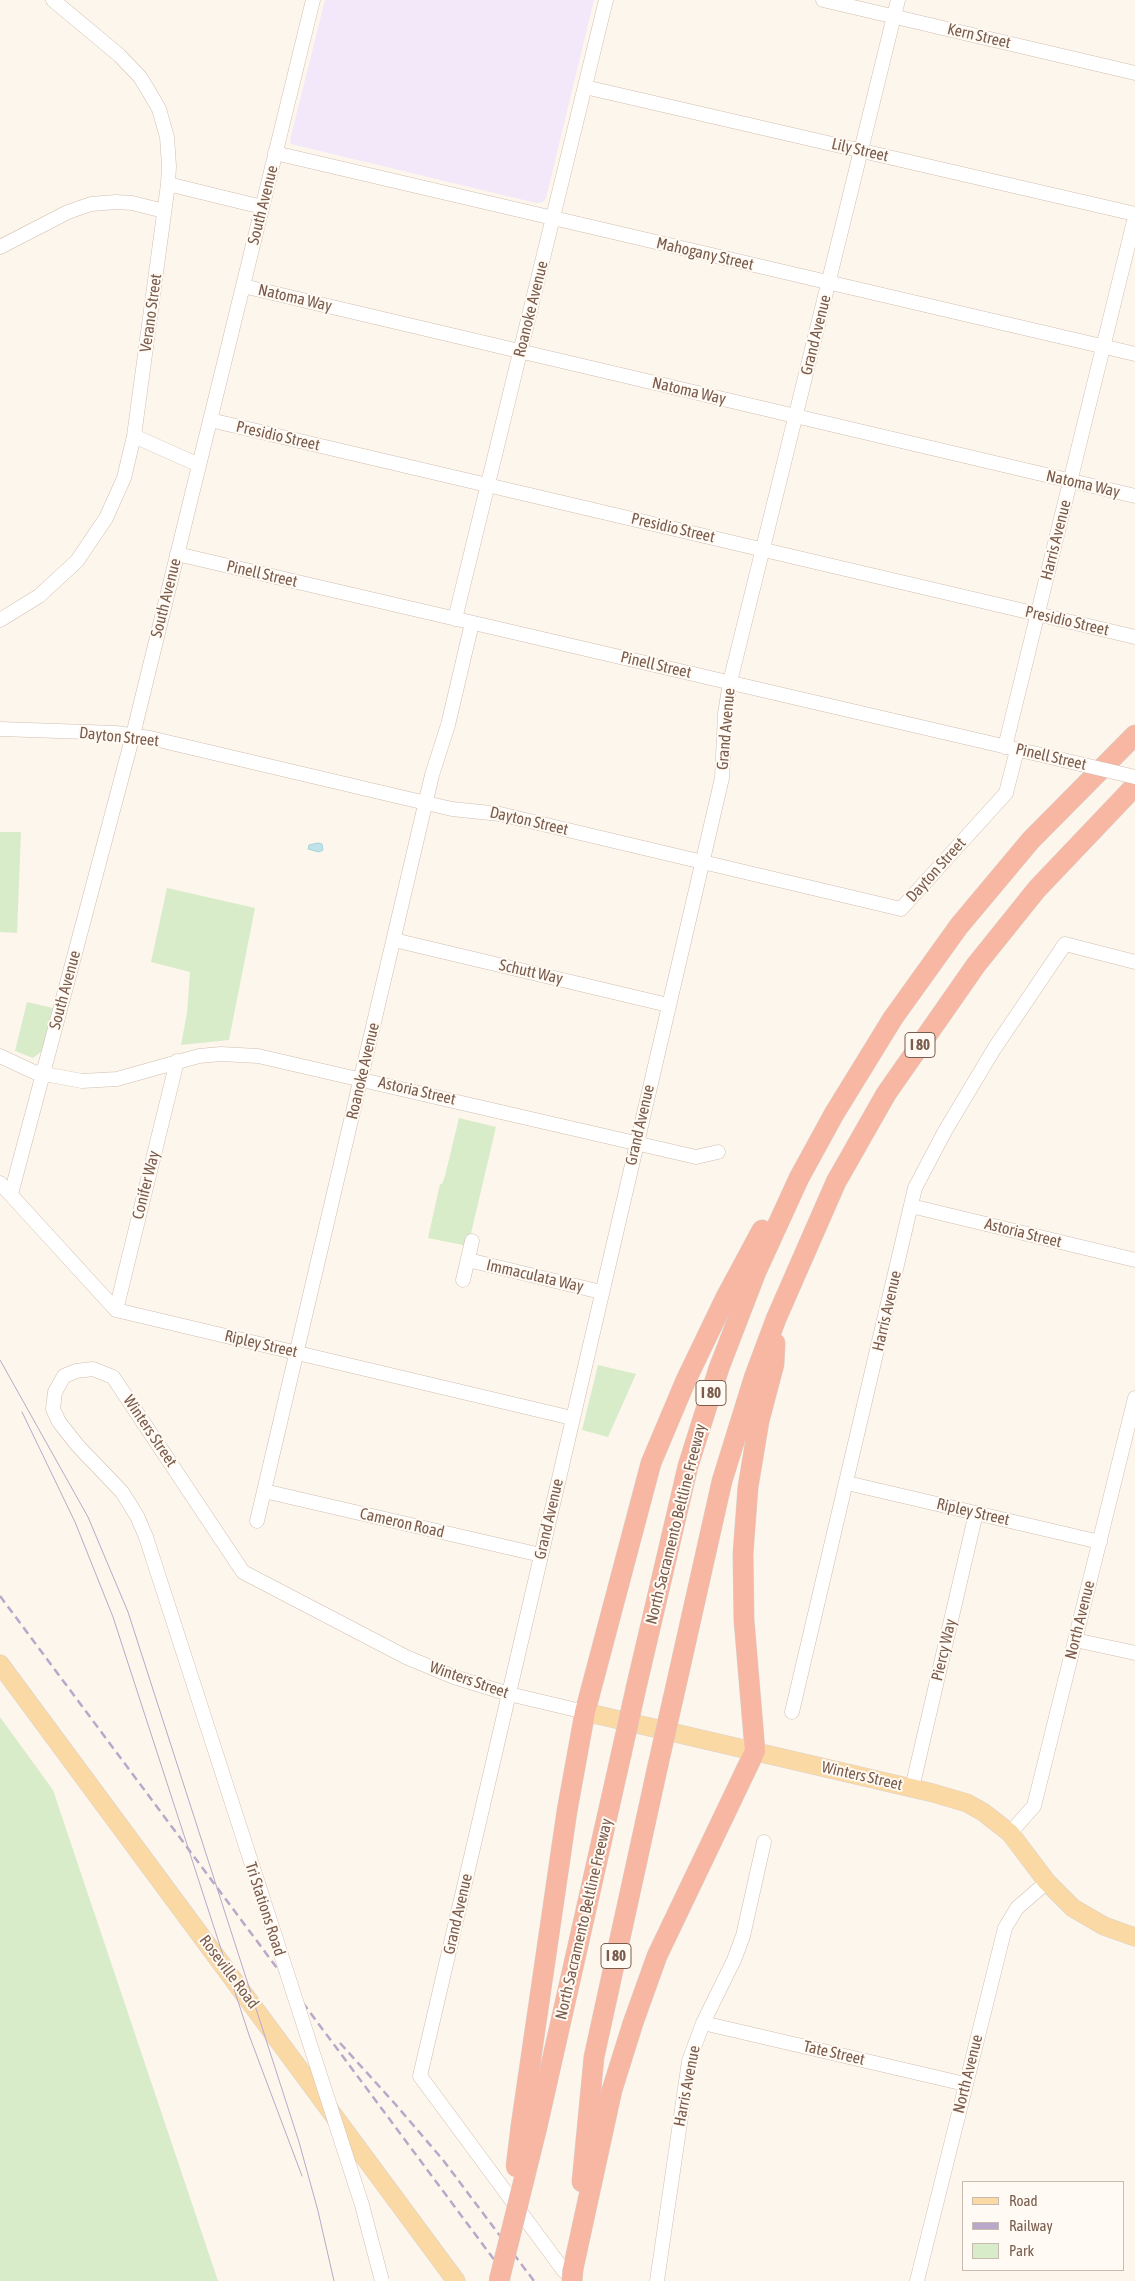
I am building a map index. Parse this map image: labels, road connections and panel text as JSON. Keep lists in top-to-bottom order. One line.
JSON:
{"streets":{"highway":["I 80","North Sacramento Beltline Freeway"],"main road":["Winters Street","Roseville Road"],"street":["Kern Street","Lily Street","South Avenue","Mahogany Street","Natoma Way","Roanoke Avenue","Verano Street","Grand Avenue","Presidio Street","Harris Avenue","Pinell Street","Dayton Street","Schutt Way","Astoria Street","Conifer Way","Immaculata Way","Ripley Street","Cameron Road","North Avenue","Piercy Way","Tri Stations Road","Tate Street"]},"crossings":[["Kern Street","Grand Avenue"],["Lily Street","Roanoke Avenue"],["Lily Street","Grand Avenue"],["Lily Street","Harris Avenue"],["South Avenue","Mahogany Street"],["South Avenue","Natoma Way"],["South Avenue","Presidio Street"],["South Avenue","Pinell Street"],["South Avenue","Dayton Street"],["South Avenue","Astoria Street"],["Mahogany Street","Roanoke Avenue"],["Mahogany Street","Grand Avenue"],["Mahogany Street","Harris Avenue"],["Natoma Way","Roanoke Avenue"],["Natoma Way","Grand Avenue"],["Natoma Way","Harris Avenue"],["Roanoke Avenue","Presidio Street"],["Roanoke Avenue","Pinell Street"],["Roanoke Avenue","Dayton Street"],["Roanoke Avenue","Schutt Way"],["Roanoke Avenue","Astoria Street"],["Roanoke Avenue","Ripley Street"],["Roanoke Avenue","Cameron Road"],["Grand Avenue","Presidio Street"],["Grand Avenue","Pinell Street"],["Grand Avenue","Dayton Street"],["Grand Avenue","Schutt Way"],["Grand Avenue","Astoria Street"],["Grand Avenue","Immaculata Way"],["Grand Avenue","Ripley Street"],["Grand Avenue","Winters Street"],["Grand Avenue","Cameron Road"],["Presidio Street","Harris Avenue"],["Harris Avenue","Pinell Street"],["Harris Avenue","Dayton Street"],["Harris Avenue","Astoria Street"],["Harris Avenue","Ripley Street"],["Harris Avenue","Tate Street"],["Astoria Street","Conifer Way"],["Conifer Way","Ripley Street"],["Ripley Street","North Avenue"],["Ripley Street","Piercy Way"],["Winters Street","North Avenue"],["Winters Street","Piercy Way"],["Winters Street","Tri Stations Road"],["North Avenue","Tate Street"]],"legend":["Road","Railway","Park"]}
